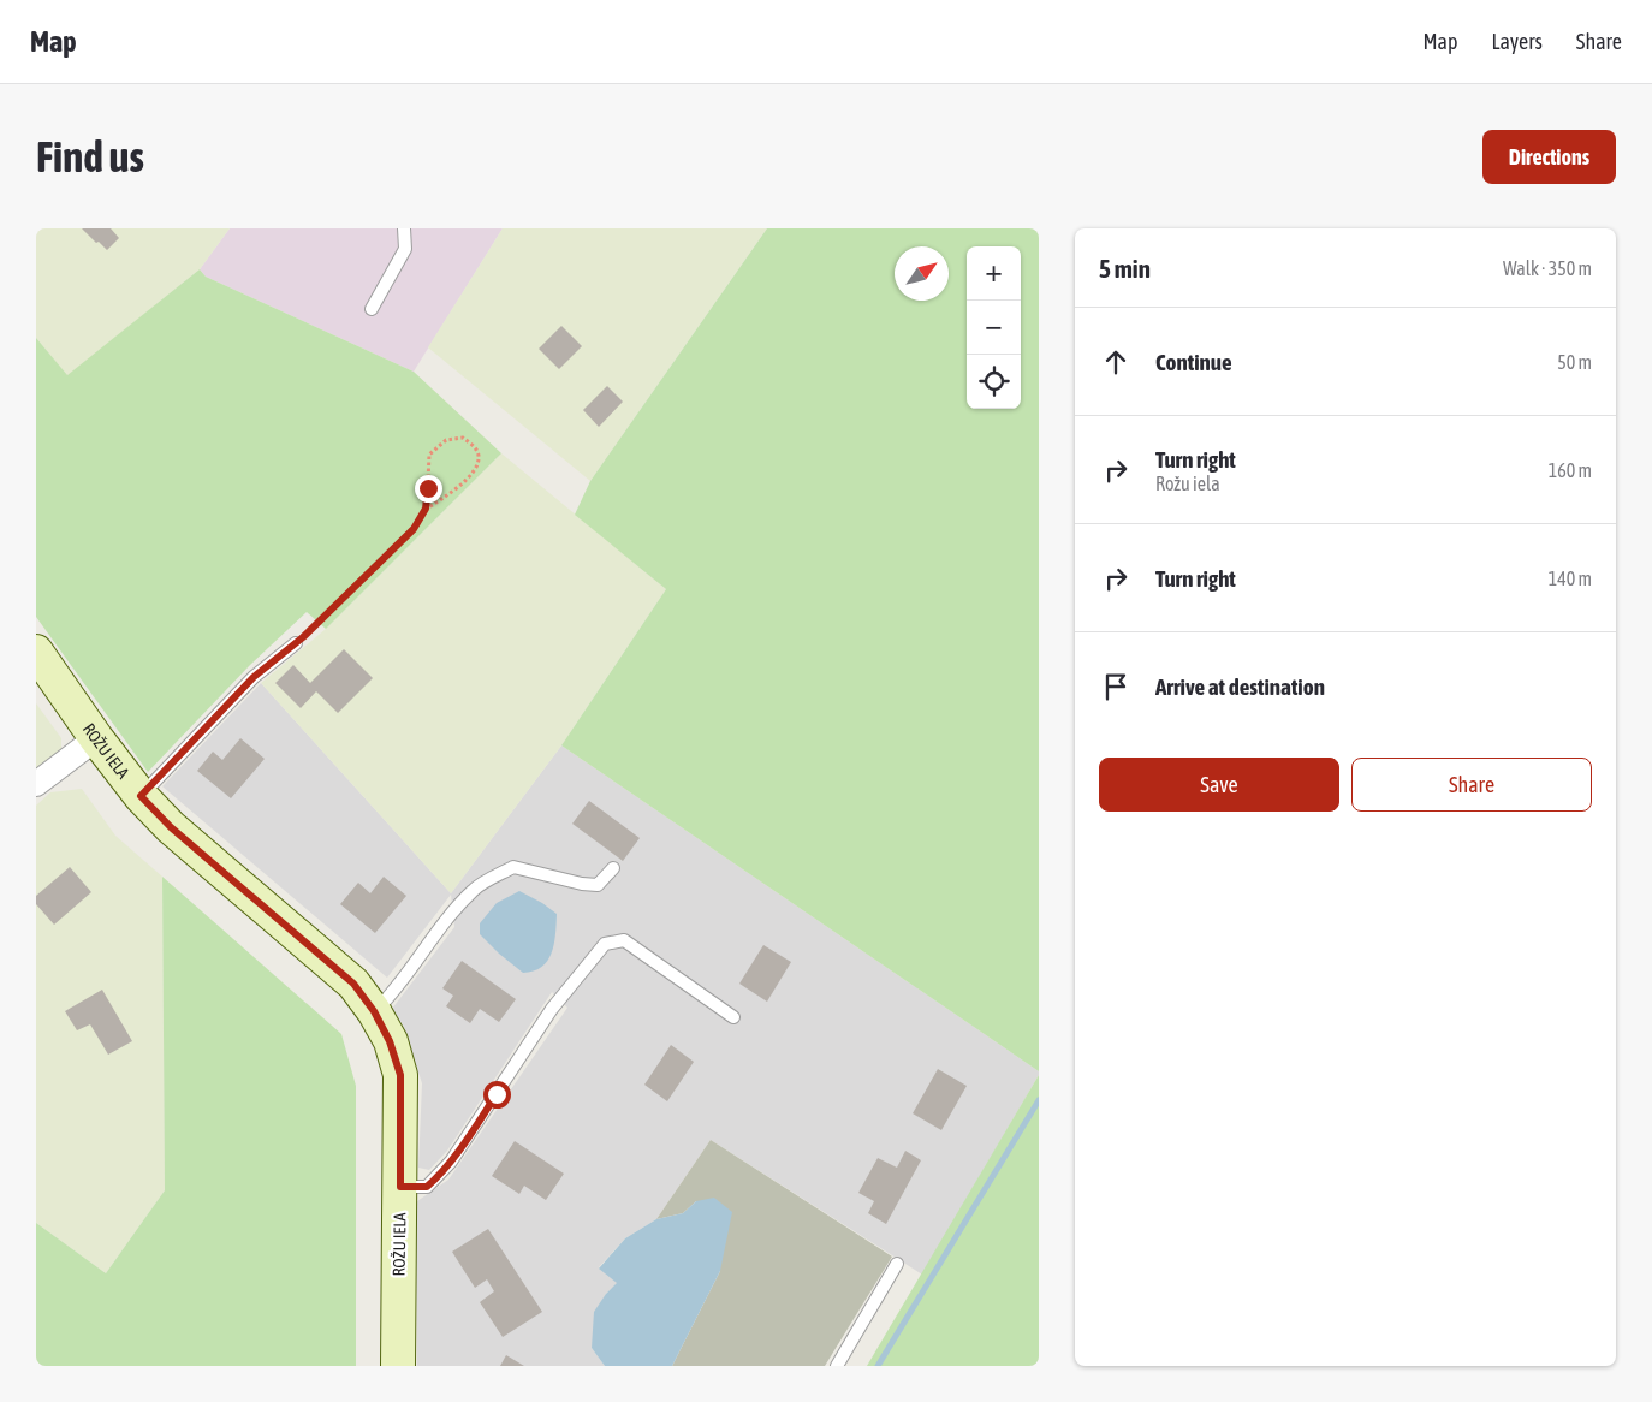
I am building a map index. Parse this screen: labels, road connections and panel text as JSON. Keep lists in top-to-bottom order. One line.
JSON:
{"streets":{"street":["ROŽU IELA"]},"north":"top right","page":{"header":"Map","nav":["Map","Layers","Share"],"buttons":["Directions",["Save","Share"]],"title":"Find us","heading":["5 min","Walk · 350 m"],"map_buttons":["+","−"],"list":[["Continue","50 m"],["Turn right","Rožu iela","160 m"],["Turn right","140 m"],"Arrive at destination"]}}
